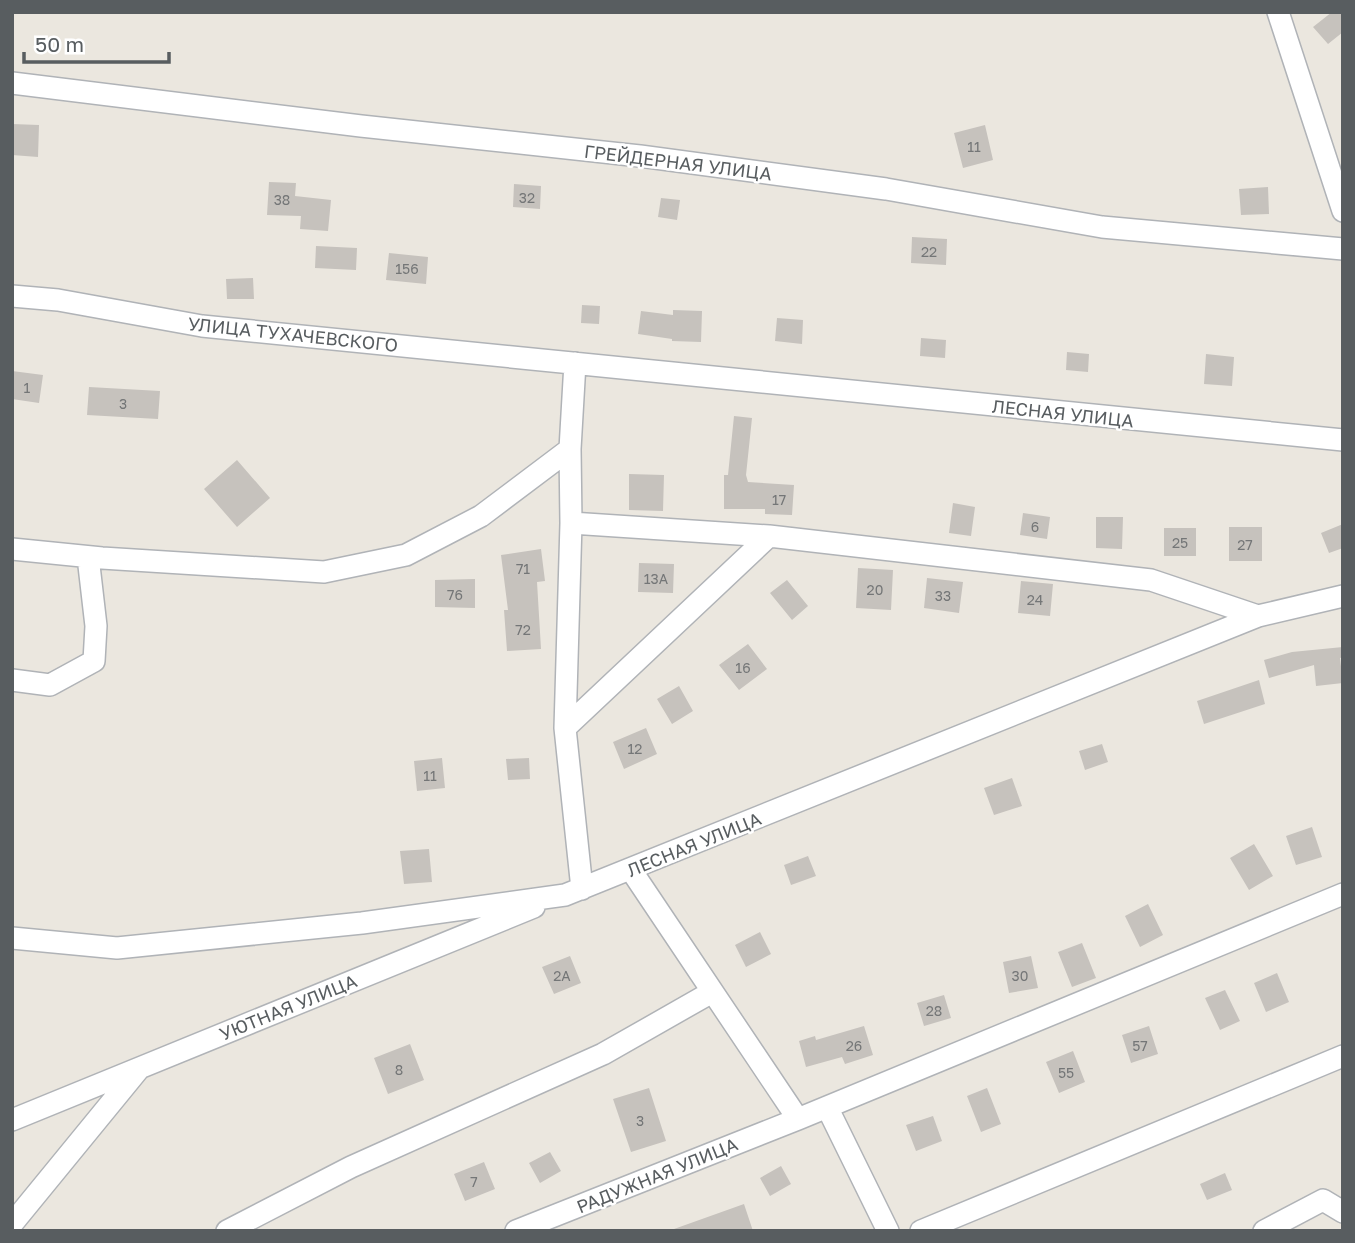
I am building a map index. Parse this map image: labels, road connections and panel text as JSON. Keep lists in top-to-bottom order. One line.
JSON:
{"streets":{"street":["ГРЕЙДЕРНАЯ УЛИЦА","УЛИЦА ТУХАЧЕВСКОГО","ЛЕСНАЯ УЛИЦА","УЮТНАЯ УЛИЦА","РАДУЖНАЯ УЛИЦА"]},"crossings":[["УЛИЦА ТУХАЧЕВСКОГО","ЛЕСНАЯ УЛИЦА"],["ЛЕСНАЯ УЛИЦА","УЮТНАЯ УЛИЦА"]],"house_numbers":["11","32","38","22","156","1","3","17","6","25","27","71","13А","20","76","33","24","72","16","12","11","2А","30","28","26","57","8","55","3","7"],"scale_bar":"50 m"}
